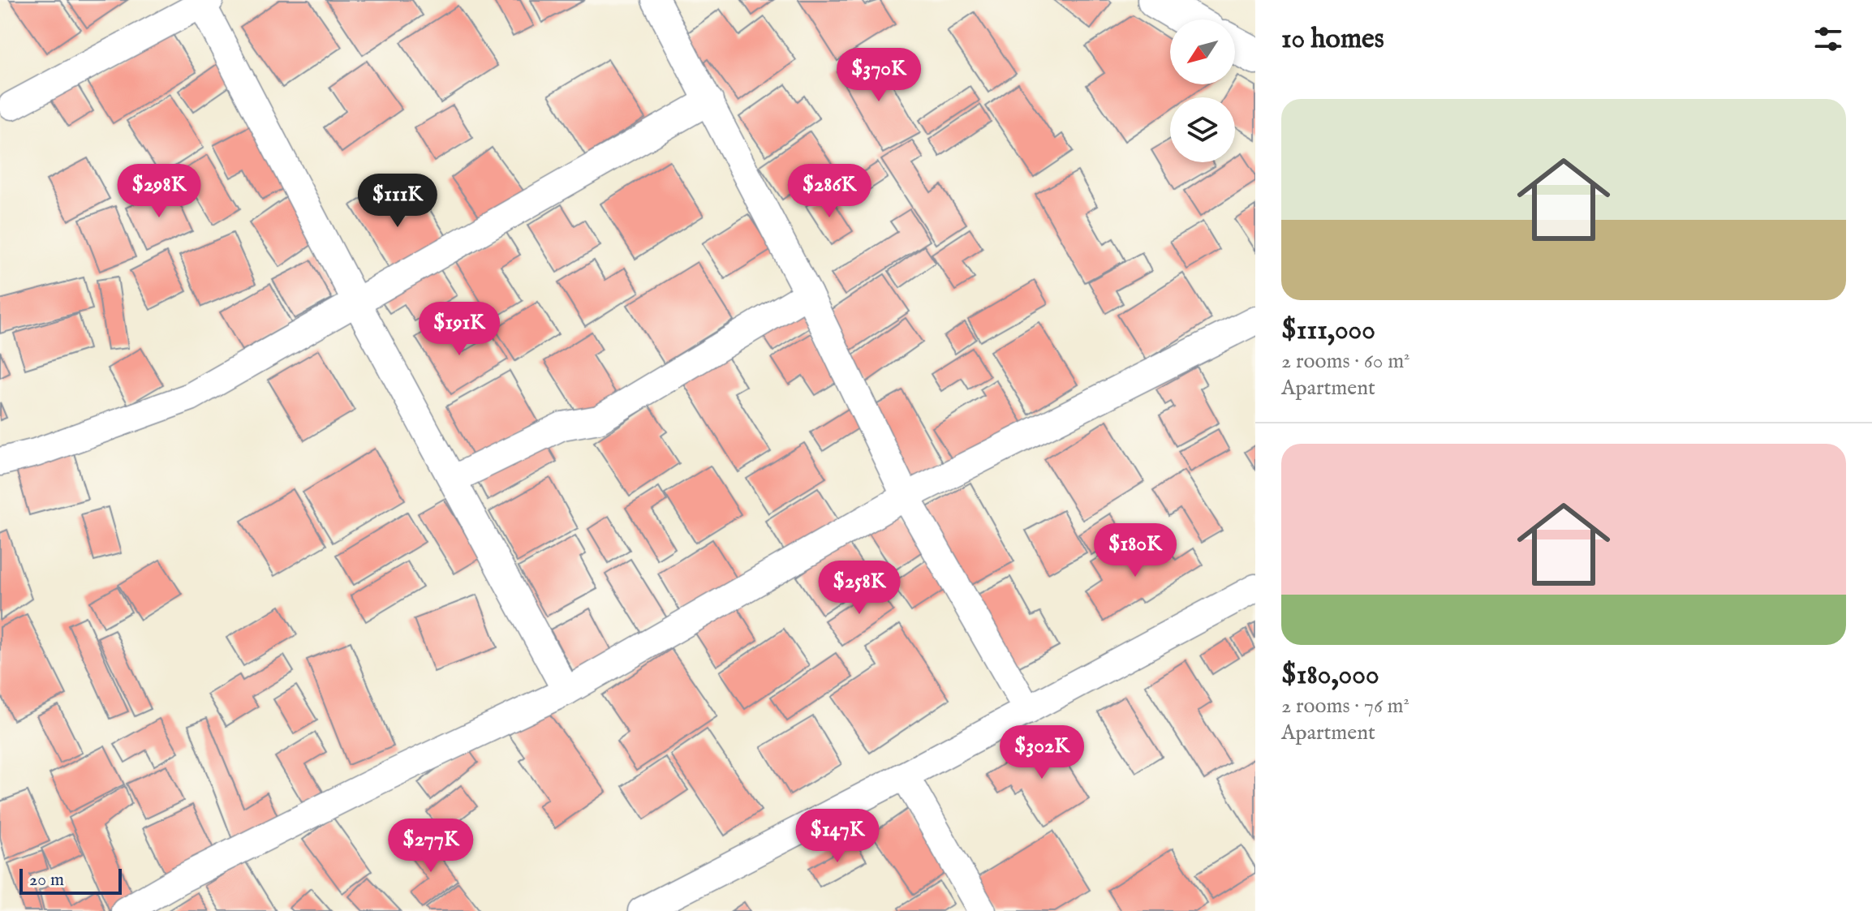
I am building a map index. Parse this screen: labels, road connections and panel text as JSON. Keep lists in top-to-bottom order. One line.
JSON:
{"scale_bar":"20 m","north":"bottom left","page":{"heading":"10 homes","price":["$370K","$298K","$286K","$111K","$191K","$180K","$258K","$302K","$147K","$277K"],"list":[{"name":"$111,000","note":"2 rooms · 60 m² · Apartment"},{"name":"$180,000","note":"2 rooms · 76 m² · Apartment"}],"scale":"20 m"}}
